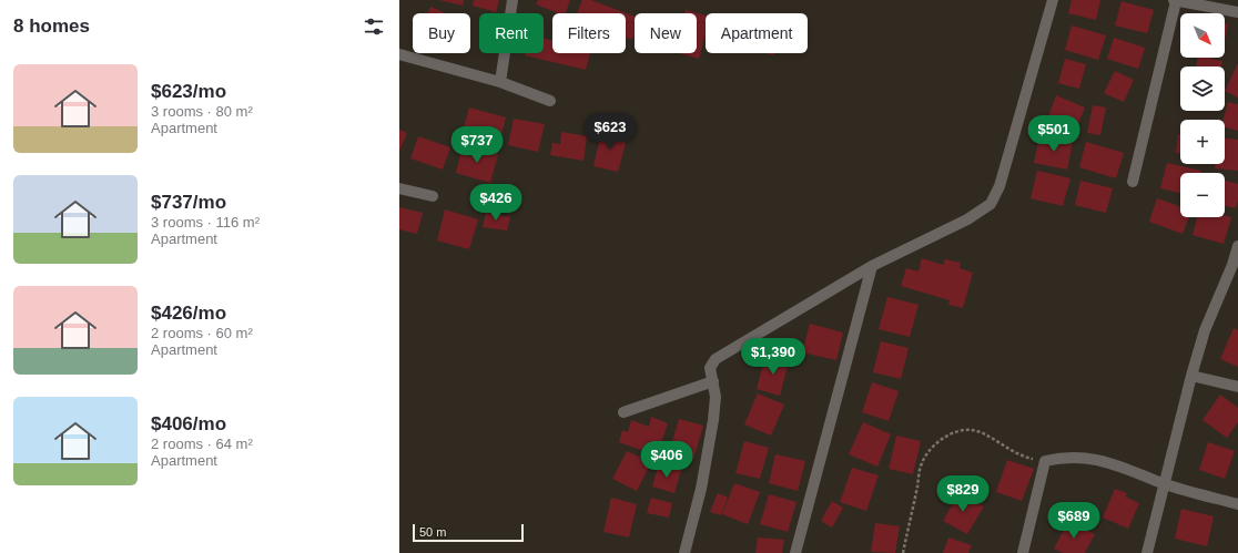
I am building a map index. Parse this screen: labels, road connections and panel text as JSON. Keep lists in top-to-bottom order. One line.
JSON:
{"scale_bar":"50 m","north":"bottom right","page":{"heading":"8 homes","map_buttons":["+","−"],"chip":["Buy","Rent","Filters","New","Apartment"],"list":[{"name":"$623/mo","note":"3 rooms · 80 m² · Apartment"},{"name":"$737/mo","note":"3 rooms · 116 m² · Apartment"},{"name":"$426/mo","note":"2 rooms · 60 m² · Apartment"},{"name":"$406/mo","note":"2 rooms · 64 m² · Apartment"}],"price":["$623","$501","$737","$426","$1,390","$406","$829","$689"],"scale":"50 m"}}
